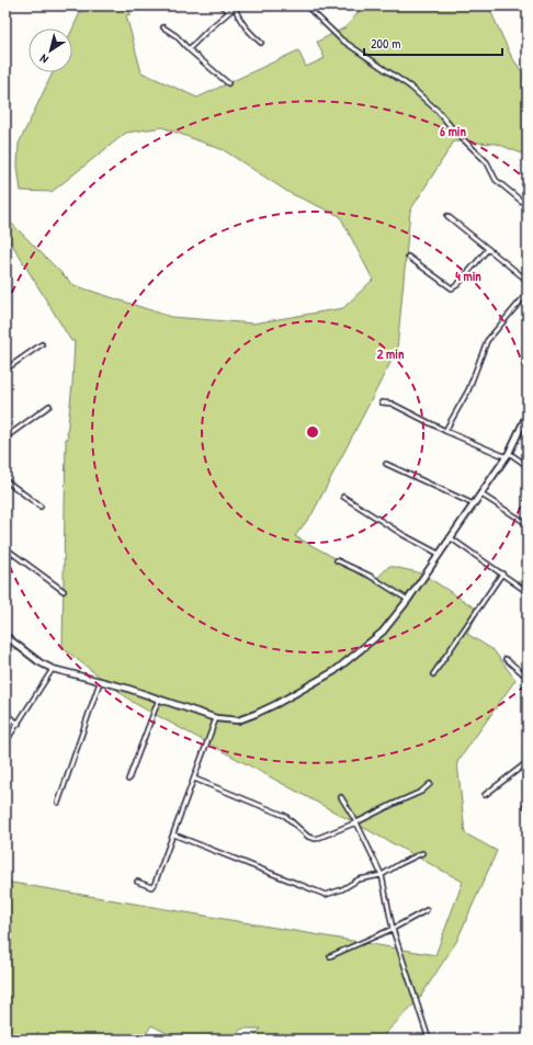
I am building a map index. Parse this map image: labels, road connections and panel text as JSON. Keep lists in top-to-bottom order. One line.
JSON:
{"scale_bar":"200 m","north":"bottom left","rings":["6 min","4 min","2 min"]}
